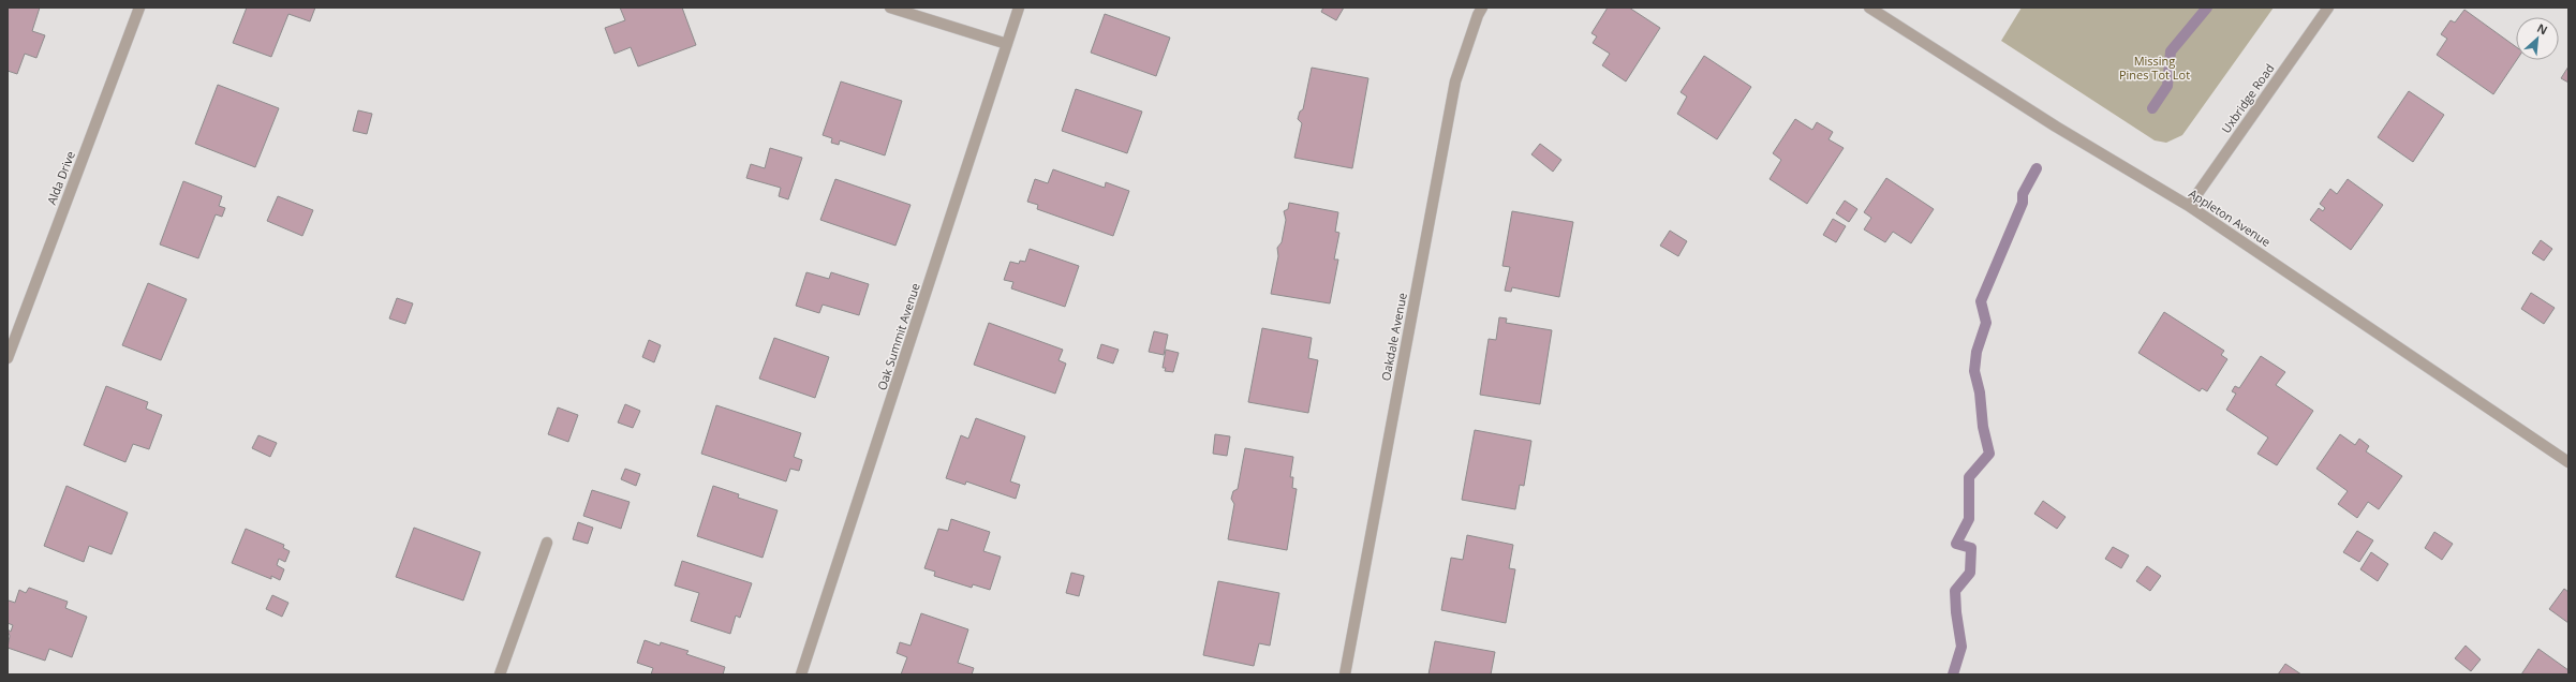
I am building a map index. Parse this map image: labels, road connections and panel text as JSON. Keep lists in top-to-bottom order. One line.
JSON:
{"streets":{"street":["Uxbridge Road","Alda Drive","Appleton Avenue","Oak Summit Avenue","Oakdale Avenue"]},"crossings":[["Uxbridge Road","Appleton Avenue"]],"parks":["Missing Pines Tot Lot"],"north":"top right"}
